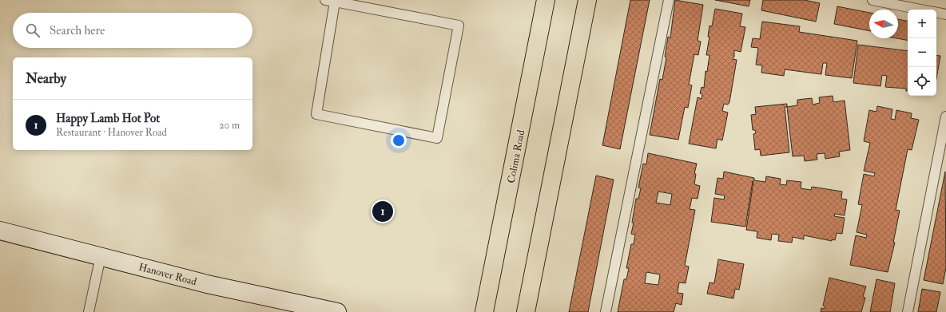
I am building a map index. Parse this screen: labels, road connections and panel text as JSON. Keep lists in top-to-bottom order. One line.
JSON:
{"streets":{"main road":["Colima Road"],"street":["Hanover Road"]},"north":"left","page":{"map_buttons":["+","−"],"search":"Search here","heading":"Nearby","list":[{"mark":"1","name":"Happy Lamb Hot Pot","note":"Restaurant · Hanover Road","value":"20 m"}],"pins":"1"}}
